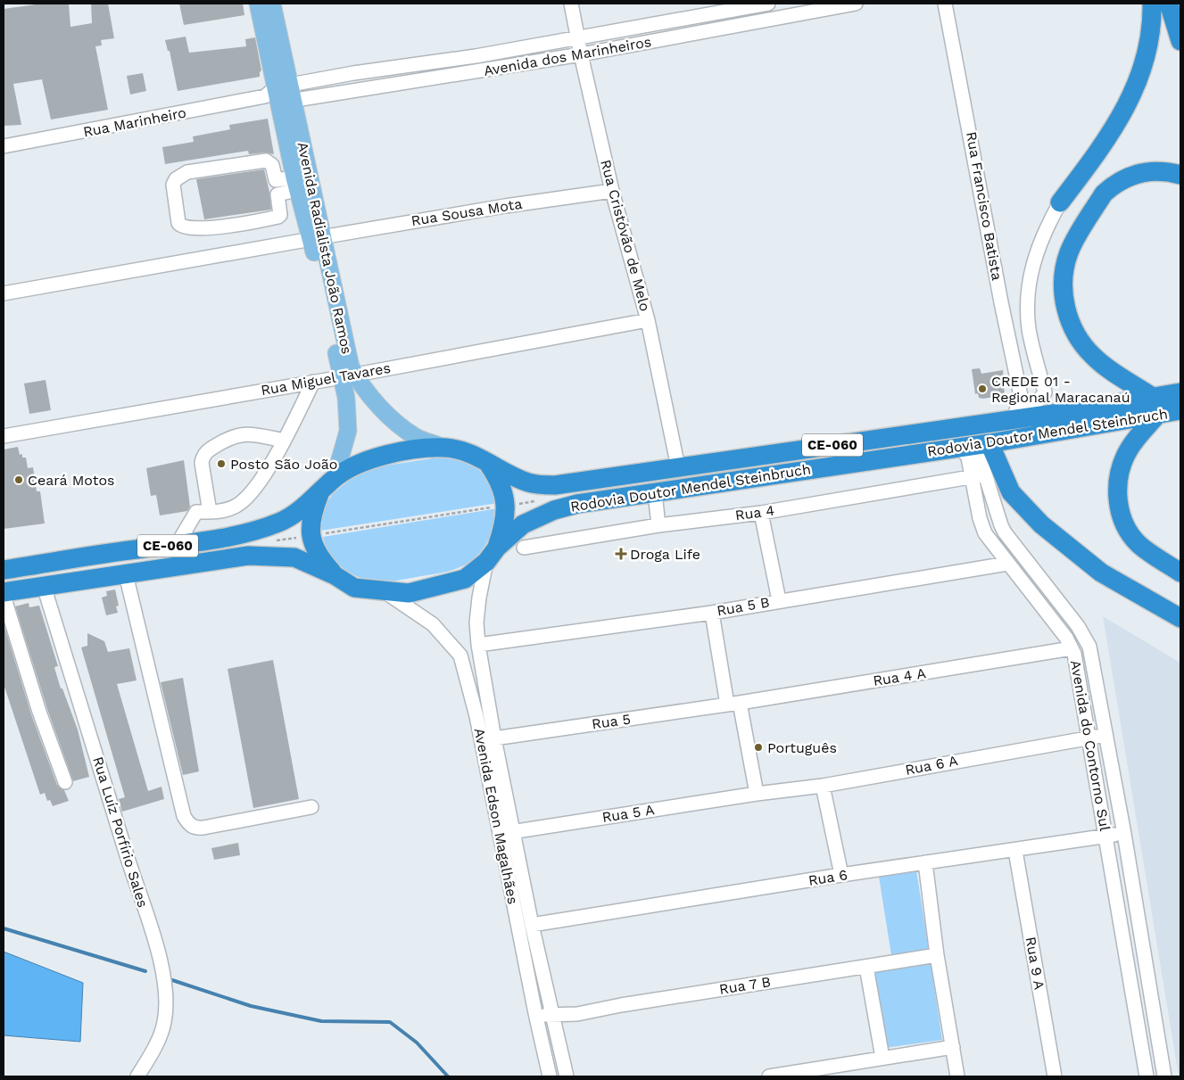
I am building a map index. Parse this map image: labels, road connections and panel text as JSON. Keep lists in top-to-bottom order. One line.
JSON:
{"streets":{"highway":["Rodovia Doutor Mendel Steinbruch","CE-060"],"main road":["Avenida Radialista João Ramos"],"street":["Avenida dos Marinheiros","Rua Marinheiro","Rua Francisco Batista","Rua Sousa Mota","Rua Cristóvão de Melo","Rua Miguel Tavares","Rua 4","Rua 5 B","Rua 4 A","Rua 5","Avenida do Contorno Sul","Rua 6 A","Rua 5 A","Avenida Edson Magalhães","Rua Luíz Porfírio Sales","Rua 6","Rua 9 A","Rua 7 B"]},"crossings":[["Avenida dos Marinheiros","Rua Marinheiro"],["Avenida dos Marinheiros","Rua Cristóvão de Melo"],["Avenida dos Marinheiros","Avenida Radialista João Ramos"],["Rua Marinheiro","Avenida Radialista João Ramos"],["Rua Sousa Mota","Rua Cristóvão de Melo"],["Rua Sousa Mota","Avenida Radialista João Ramos"],["Rua Cristóvão de Melo","Rua Miguel Tavares"],["Rua Cristóvão de Melo","Rodovia Doutor Mendel Steinbruch"],["Avenida Radialista João Ramos","Rua Miguel Tavares"],["Avenida Radialista João Ramos","Rodovia Doutor Mendel Steinbruch"],["Rodovia Doutor Mendel Steinbruch","CE-060"],["Rodovia Doutor Mendel Steinbruch","Avenida do Contorno Sul"],["Rodovia Doutor Mendel Steinbruch","Avenida Edson Magalhães"],["CE-060","Rua Luíz Porfírio Sales"],["Rua 4","Avenida do Contorno Sul"],["Rua 5 B","Avenida do Contorno Sul"],["Rua 5 B","Avenida Edson Magalhães"],["Rua 4 A","Rua 5"],["Rua 4 A","Avenida do Contorno Sul"],["Rua 5","Avenida Edson Magalhães"],["Avenida do Contorno Sul","Rua 6 A"],["Avenida do Contorno Sul","Rua 6"],["Rua 6 A","Rua 5 A"],["Rua 5 A","Avenida Edson Magalhães"],["Avenida Edson Magalhães","Rua 6"],["Avenida Edson Magalhães","Rua 7 B"],["Rua 6","Rua 9 A"]],"places":{"other":["CREDE 01 - Regional Maracanaú","Posto São João","Ceará Motos","Português"],"health":["Droga Life"]}}
